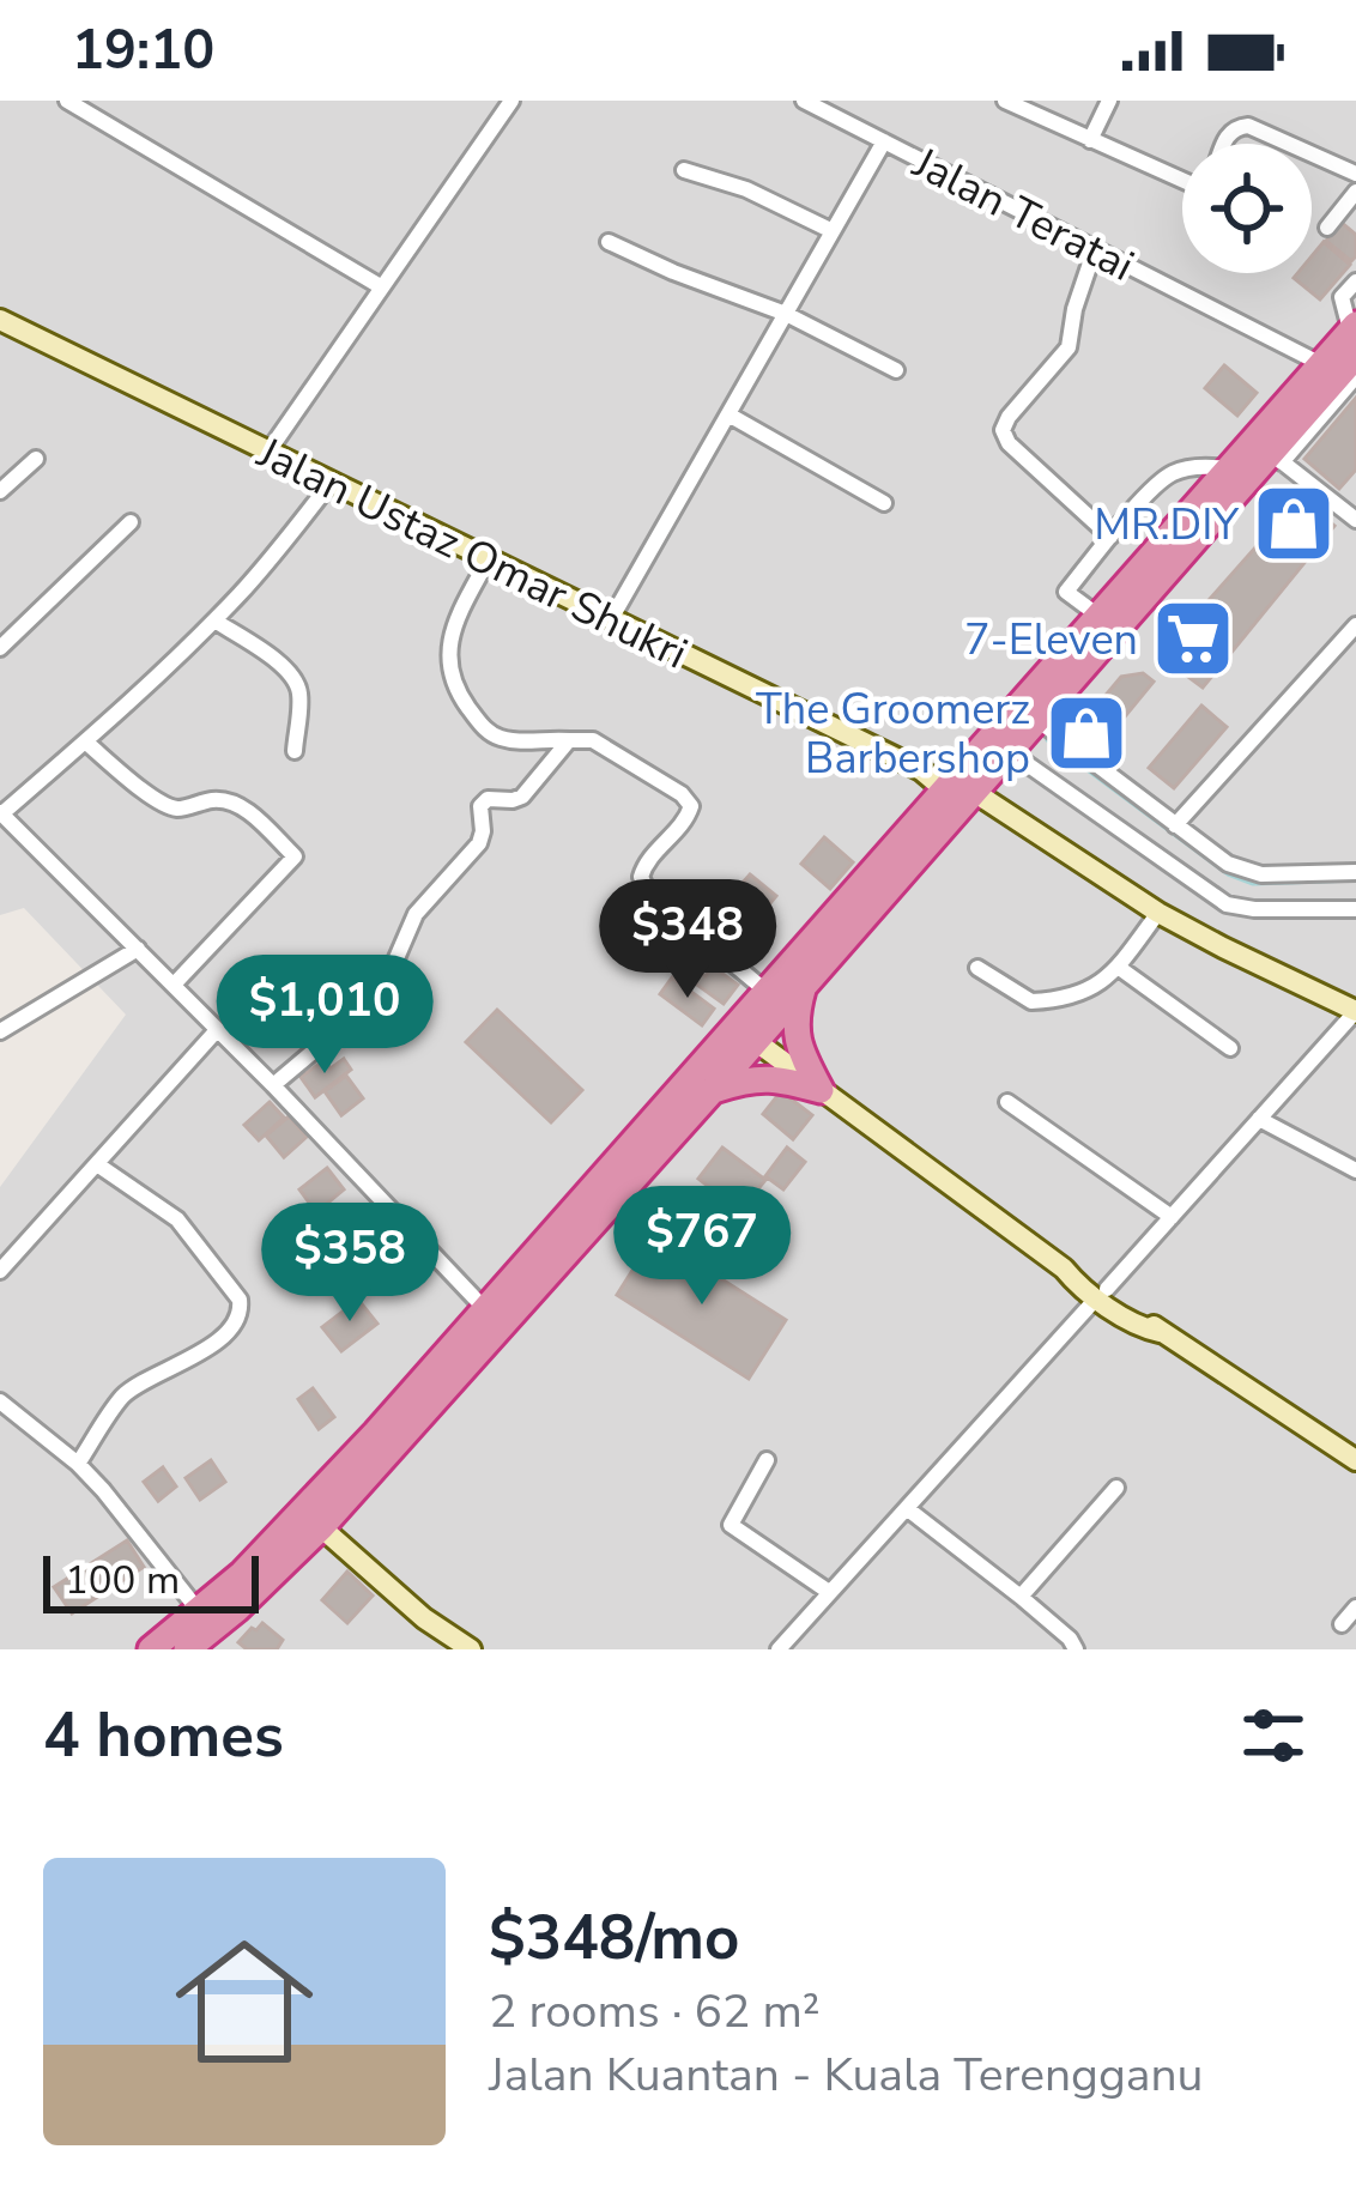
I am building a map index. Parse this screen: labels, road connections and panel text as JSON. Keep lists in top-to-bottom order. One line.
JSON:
{"streets":{"street":["Jalan Teratai","Jalan Ustaz Omar Shukri"]},"places":{"shop":["MR.DIY","The Groomerz Barbershop"],"supermarket":["7-Eleven"]},"scale_bar":"100 m","page":{"status":"19:10","price":["$348","$1,010","$767","$358"],"scale":"100 m","heading":"4 homes","list":[{"name":"$348/mo","note":"2 rooms · 62 m² · Jalan Kuantan - Kuala Terengganu"}]}}
